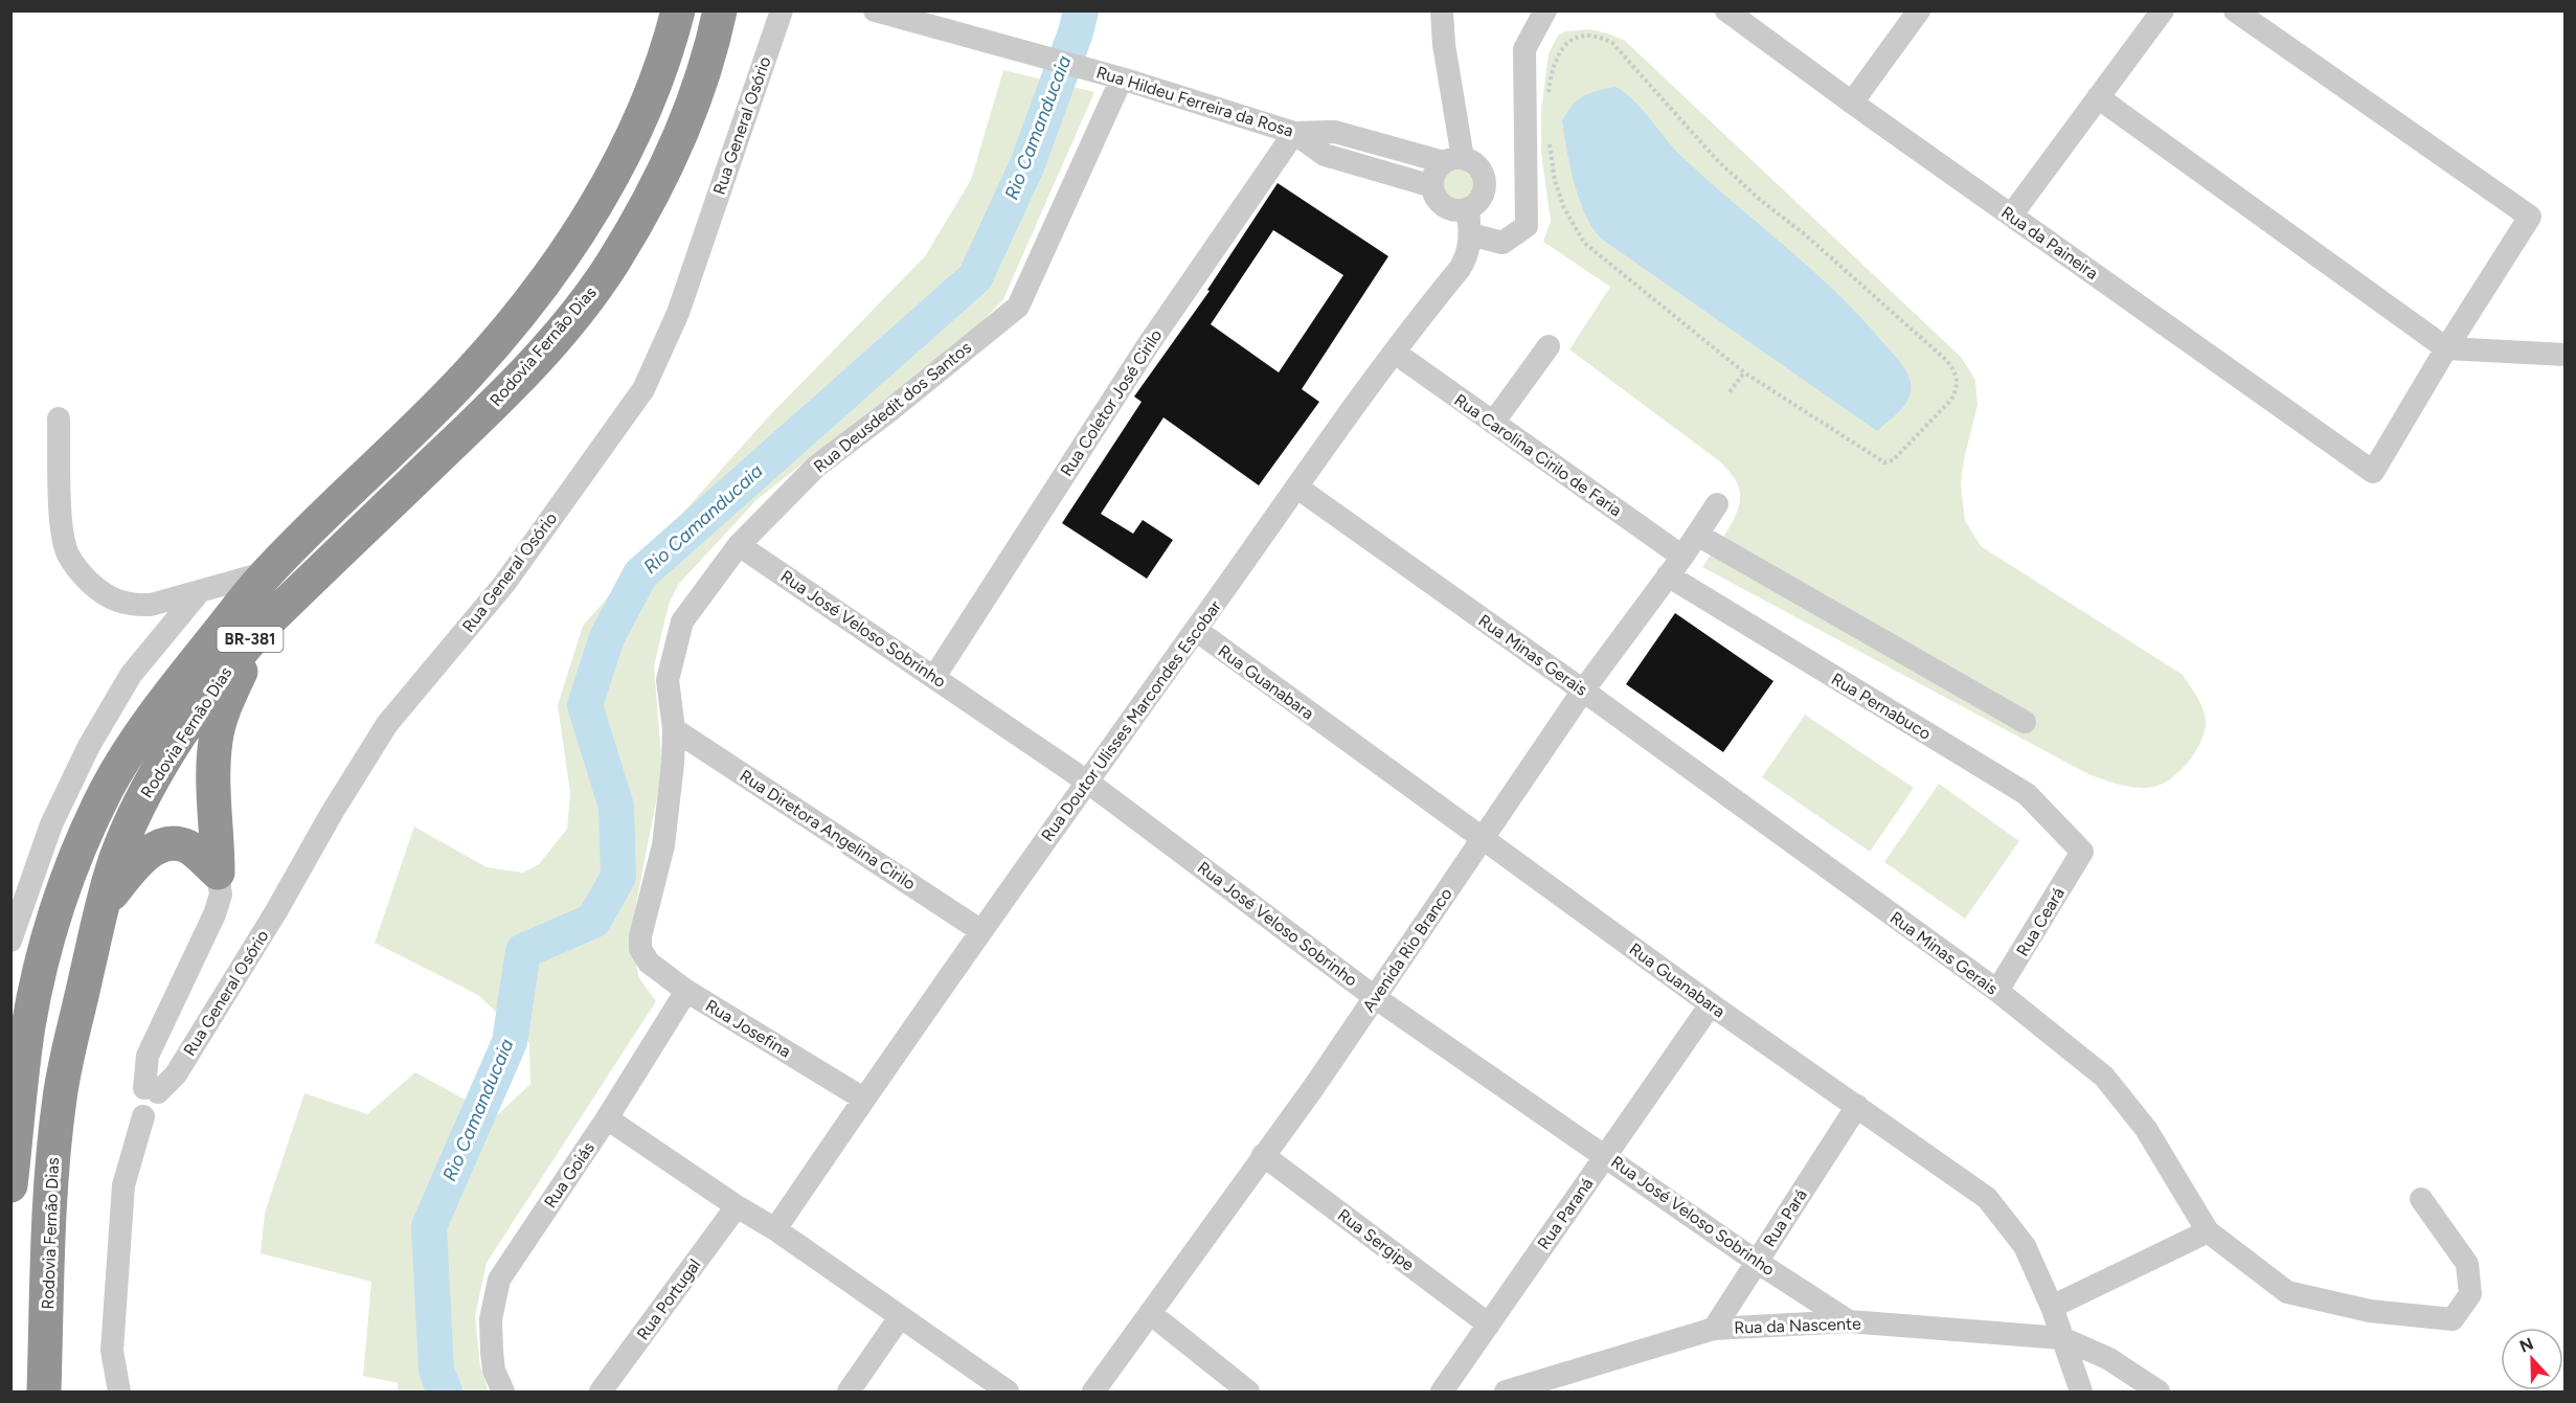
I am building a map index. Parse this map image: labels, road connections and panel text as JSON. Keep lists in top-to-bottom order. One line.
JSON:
{"streets":{"highway":["Rodovia Fernão Dias","BR-381"],"street":["Rua Hildeu Ferreira da Rosa","Rua General Osório","Rua da Paineira","Rua Coletor José Cirilo","Rua Deusdedit dos Santos","Rua Carolina Cirilo de Faria","Rua José Veloso Sobrinho","Rua Minas Gerais","Rua Guanabara","Rua Pernabuco","Rua Doutor Ulisses Marcondes Escobar","Rua Diretora Angelina Cirilo","Rua Ceará","Avenida Rio Branco","Rua Josefina","Rua Goiás","Rua Paraná","Rua Pará","Rua Sergipe","Rua Portugal","Rua da Nascente"]},"crossings":[["Rua Hildeu Ferreira da Rosa","Rua Coletor José Cirilo"],["Rua Hildeu Ferreira da Rosa","Rua Deusdedit dos Santos"],["Rua Hildeu Ferreira da Rosa","Rua Doutor Ulisses Marcondes Escobar"],["Rua Coletor José Cirilo","Rua José Veloso Sobrinho"],["Rua Deusdedit dos Santos","Rua José Veloso Sobrinho"],["Rua Deusdedit dos Santos","Rua Diretora Angelina Cirilo"],["Rua Deusdedit dos Santos","Rua Josefina"],["Rua Carolina Cirilo de Faria","Rua Doutor Ulisses Marcondes Escobar"],["Rua Carolina Cirilo de Faria","Avenida Rio Branco"],["Rua José Veloso Sobrinho","Rua Doutor Ulisses Marcondes Escobar"],["Rua José Veloso Sobrinho","Avenida Rio Branco"],["Rua José Veloso Sobrinho","Rua Paraná"],["Rua José Veloso Sobrinho","Rua Pará"],["Rua José Veloso Sobrinho","Rua da Nascente"],["Rua Minas Gerais","Rua Doutor Ulisses Marcondes Escobar"],["Rua Minas Gerais","Rua Ceará"],["Rua Minas Gerais","Avenida Rio Branco"],["Rua Guanabara","Rua Doutor Ulisses Marcondes Escobar"],["Rua Guanabara","Avenida Rio Branco"],["Rua Guanabara","Rua Paraná"],["Rua Guanabara","Rua Pará"],["Rua Guanabara","Rua da Nascente"],["Rua Pernabuco","Rua Ceará"],["Rua Pernabuco","Avenida Rio Branco"],["Rua Doutor Ulisses Marcondes Escobar","Rua Diretora Angelina Cirilo"],["Rua Doutor Ulisses Marcondes Escobar","Rua Josefina"],["Avenida Rio Branco","Rua Sergipe"],["Rua Josefina","Rua Goiás"],["Rua Paraná","Rua Sergipe"],["Rua Pará","Rua da Nascente"]],"water":["Rio Camanducaia"],"north":"top"}
